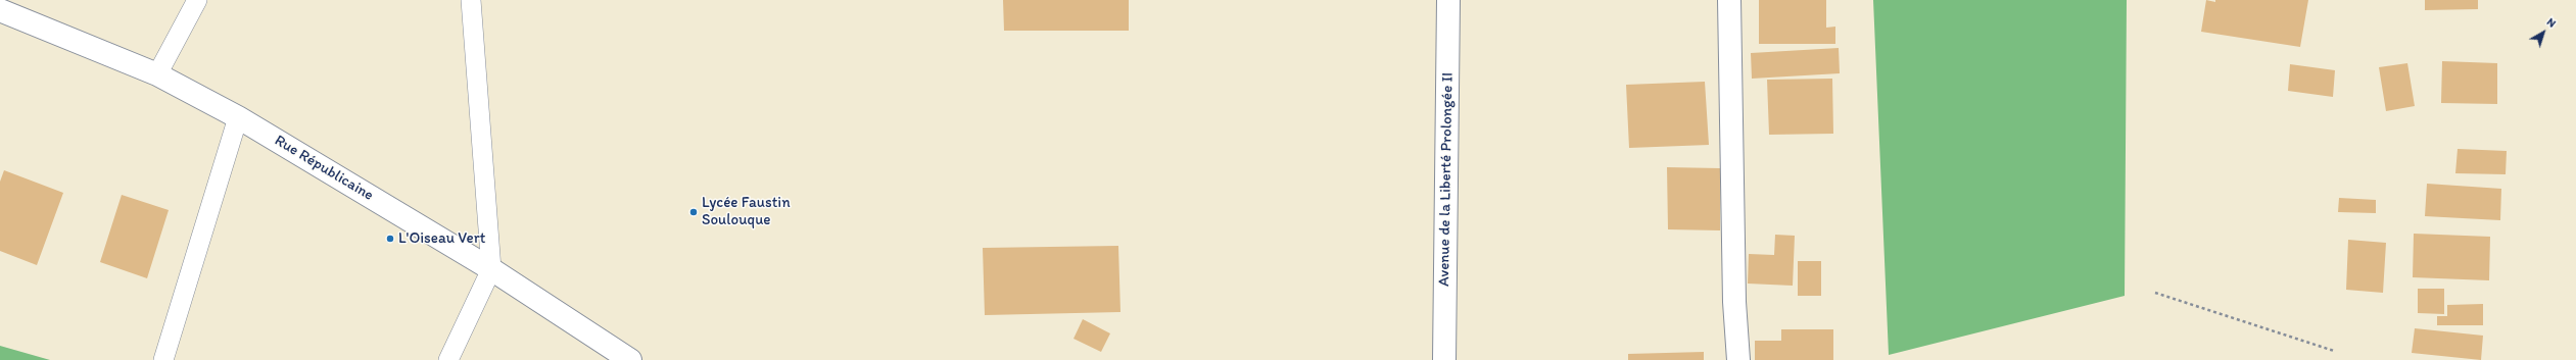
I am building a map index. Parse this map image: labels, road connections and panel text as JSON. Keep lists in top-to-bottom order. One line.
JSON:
{"streets":{"street":["Rue Républicaine","Avenue de la Liberté Prolongée II"]},"places":["Lycée Faustin Soulouque","L'Oiseau Vert"],"north":"top right"}
